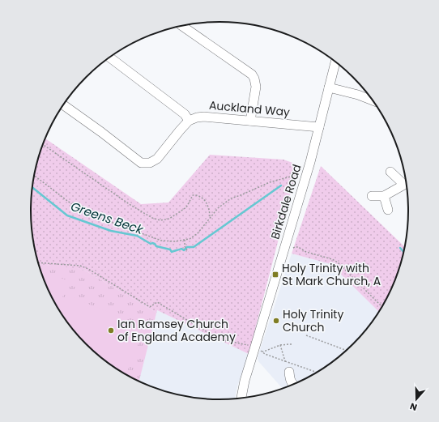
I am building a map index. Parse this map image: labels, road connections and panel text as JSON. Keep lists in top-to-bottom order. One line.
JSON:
{"streets":{"street":["Auckland Way","Birkdale Road"]},"crossings":[["Auckland Way","Birkdale Road"]],"water":["Greens Beck"],"places":{"transit":["Holy Trinity with St Mark Church, A"],"other":["Holy Trinity Church","Ian Ramsey Church of England Academy"]},"north":"bottom"}
